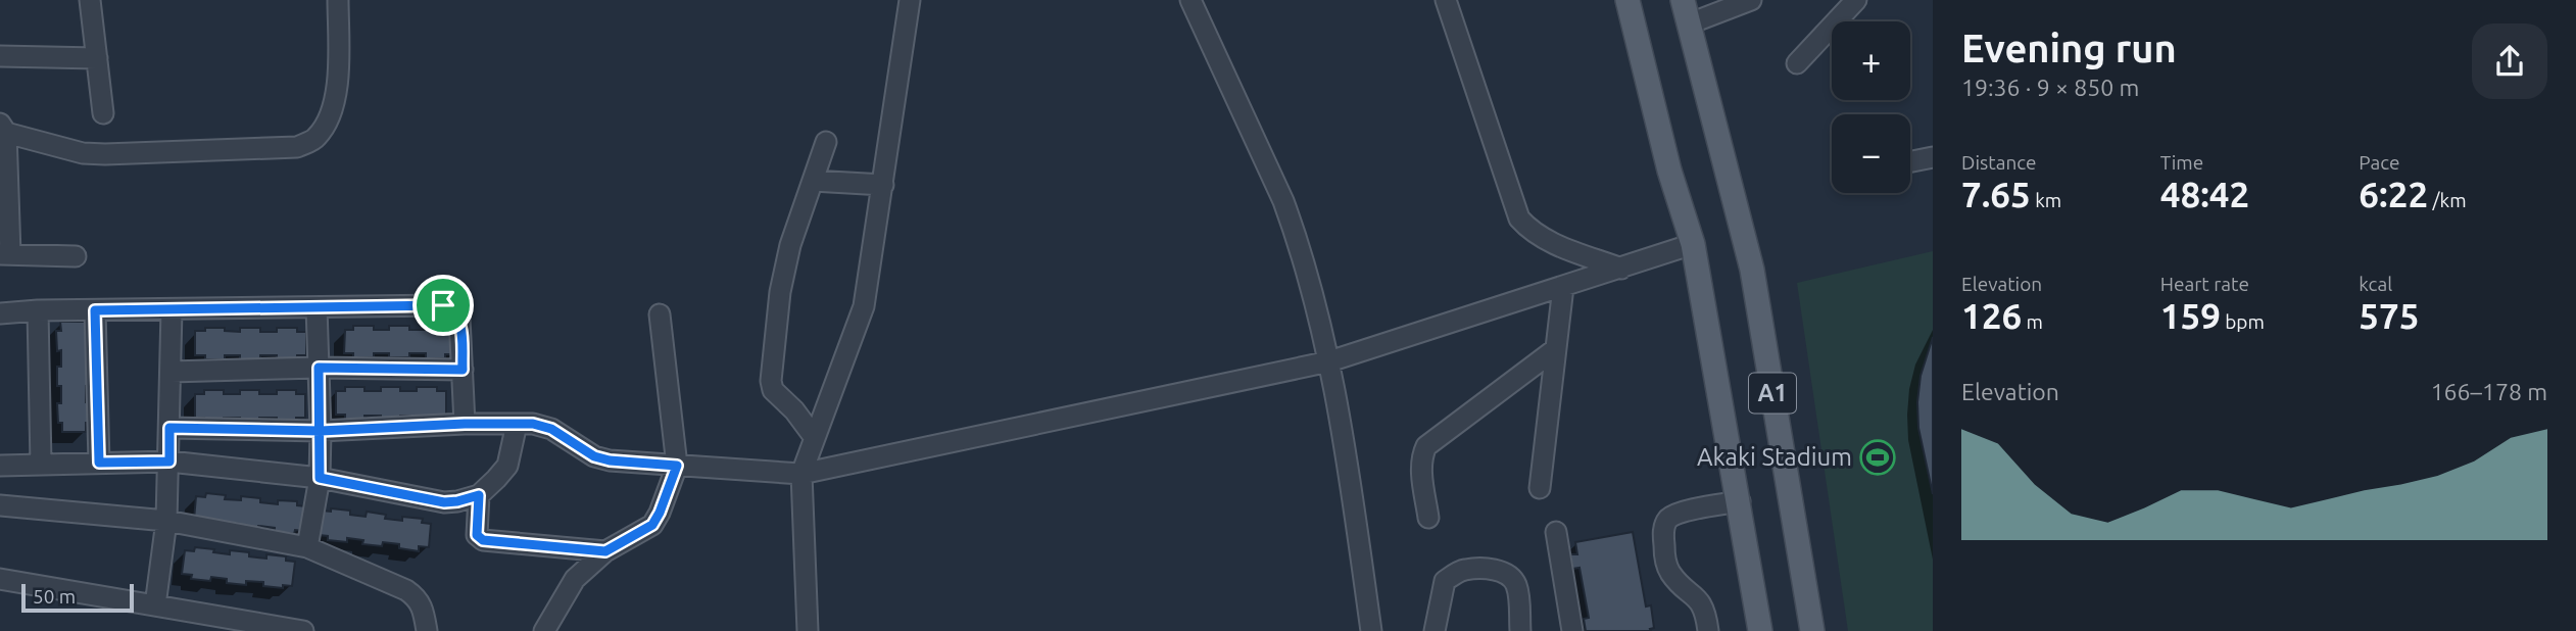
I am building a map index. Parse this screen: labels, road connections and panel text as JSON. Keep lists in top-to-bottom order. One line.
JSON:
{"streets":{"main road":["A1"]},"places":{"sports":["Akaki Stadium"]},"scale_bar":"50 m","page":{"heading":["Evening run","19:36 · 9 × 850 m"],"map_buttons":["+","−"],"stats":[["Distance","7.65 km"],["Time","48:42"],["Pace","6:22 /km"],["Elevation","126 m"],["Heart rate","159 bpm"],["kcal","575"]],"chart":["Elevation","166–178 m"],"scale":"50 m"}}
